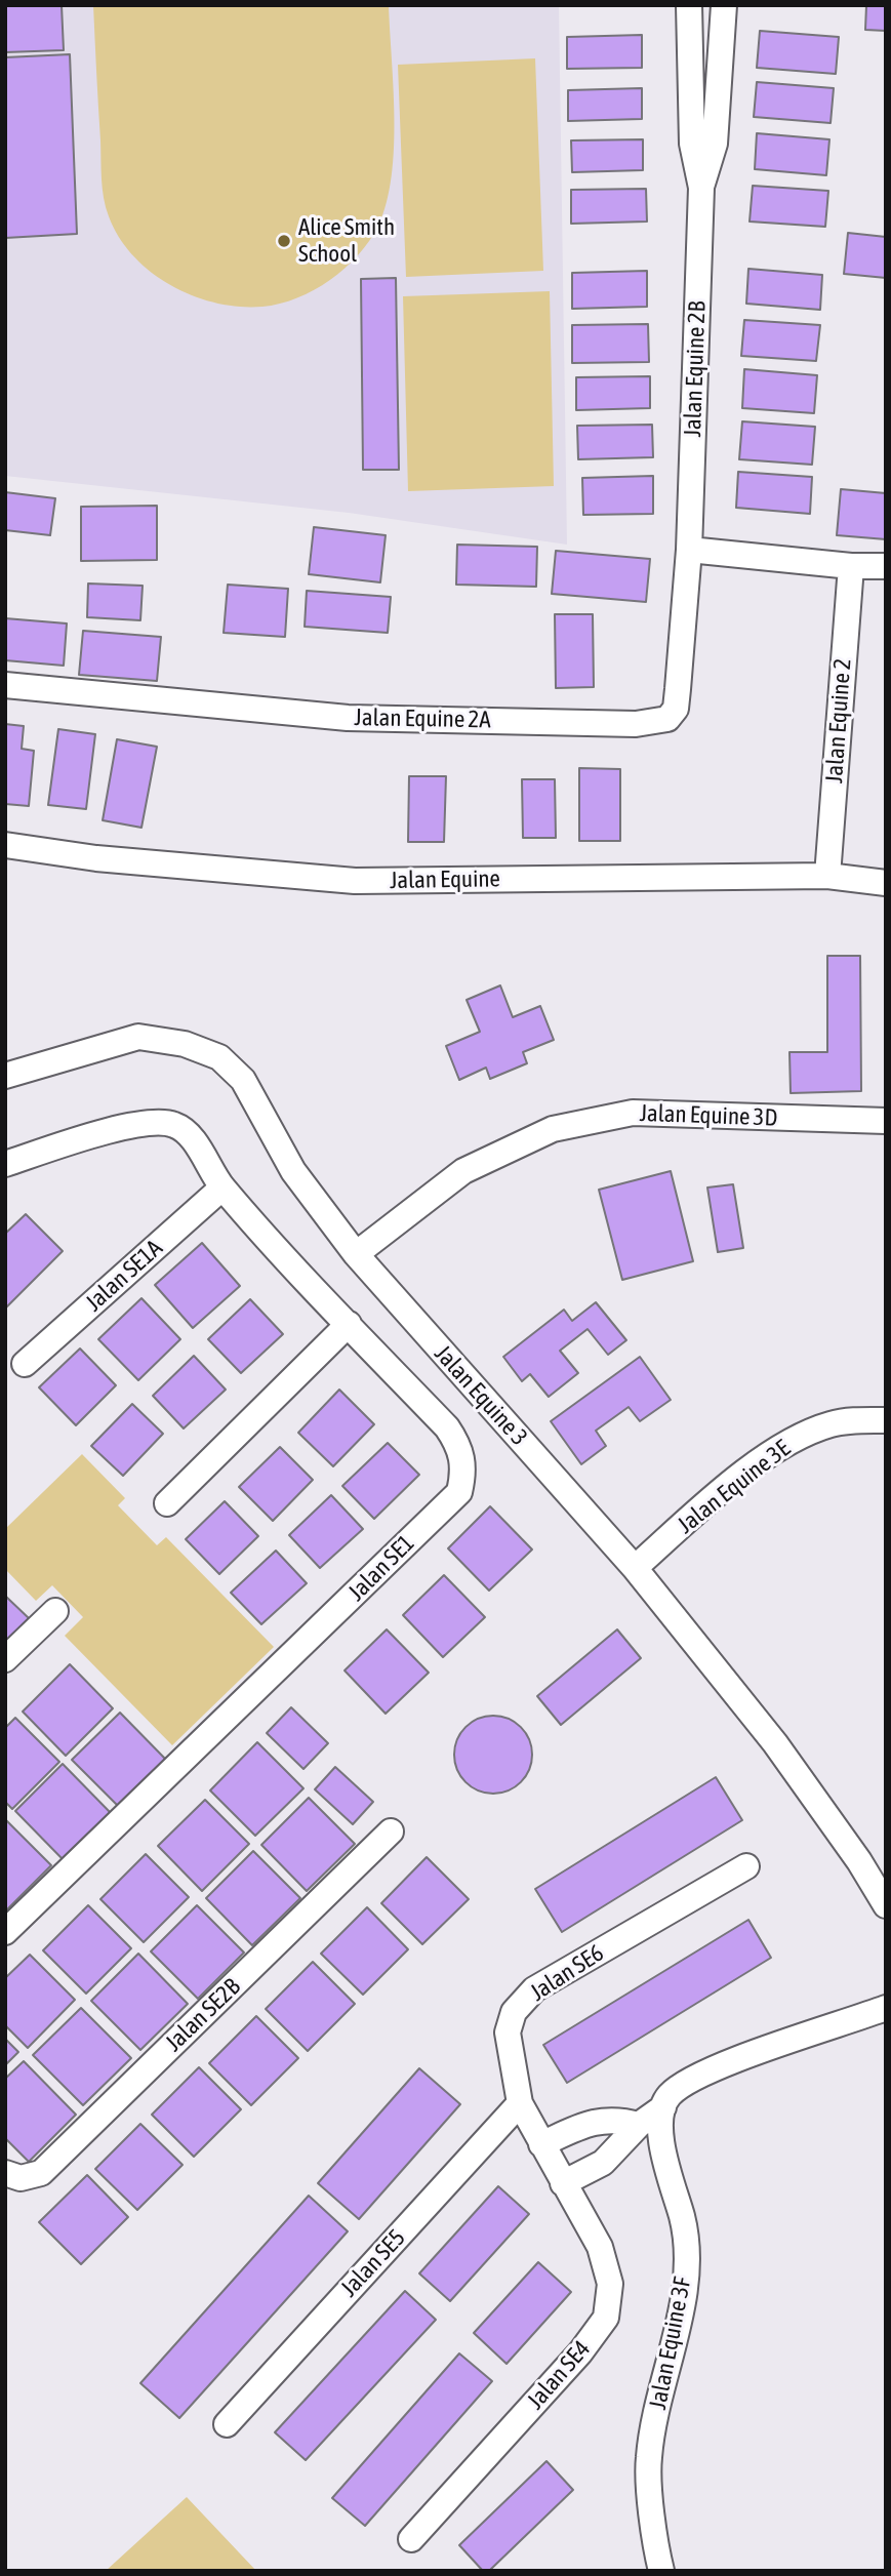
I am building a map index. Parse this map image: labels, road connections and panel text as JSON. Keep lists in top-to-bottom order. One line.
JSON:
{"streets":{"street":["Jalan Equine 2B","Jalan Equine 2A","Jalan Equine 2","Jalan Equine","Jalan Equine 3D","Jalan SE1A","Jalan Equine 3","Jalan Equine 3E","Jalan SE1","Jalan SE6","Jalan SE2B","Jalan SE5","Jalan Equine 3F","Jalan SE4"]},"crossings":[["Jalan Equine 2B","Jalan Equine 2A"],["Jalan Equine 2","Jalan Equine"],["Jalan Equine 3D","Jalan Equine 3"],["Jalan SE1A","Jalan SE1"],["Jalan Equine 3","Jalan Equine 3E"],["Jalan SE6","Jalan SE5"],["Jalan SE6","Jalan SE4"]],"places":["Alice Smith School"]}
